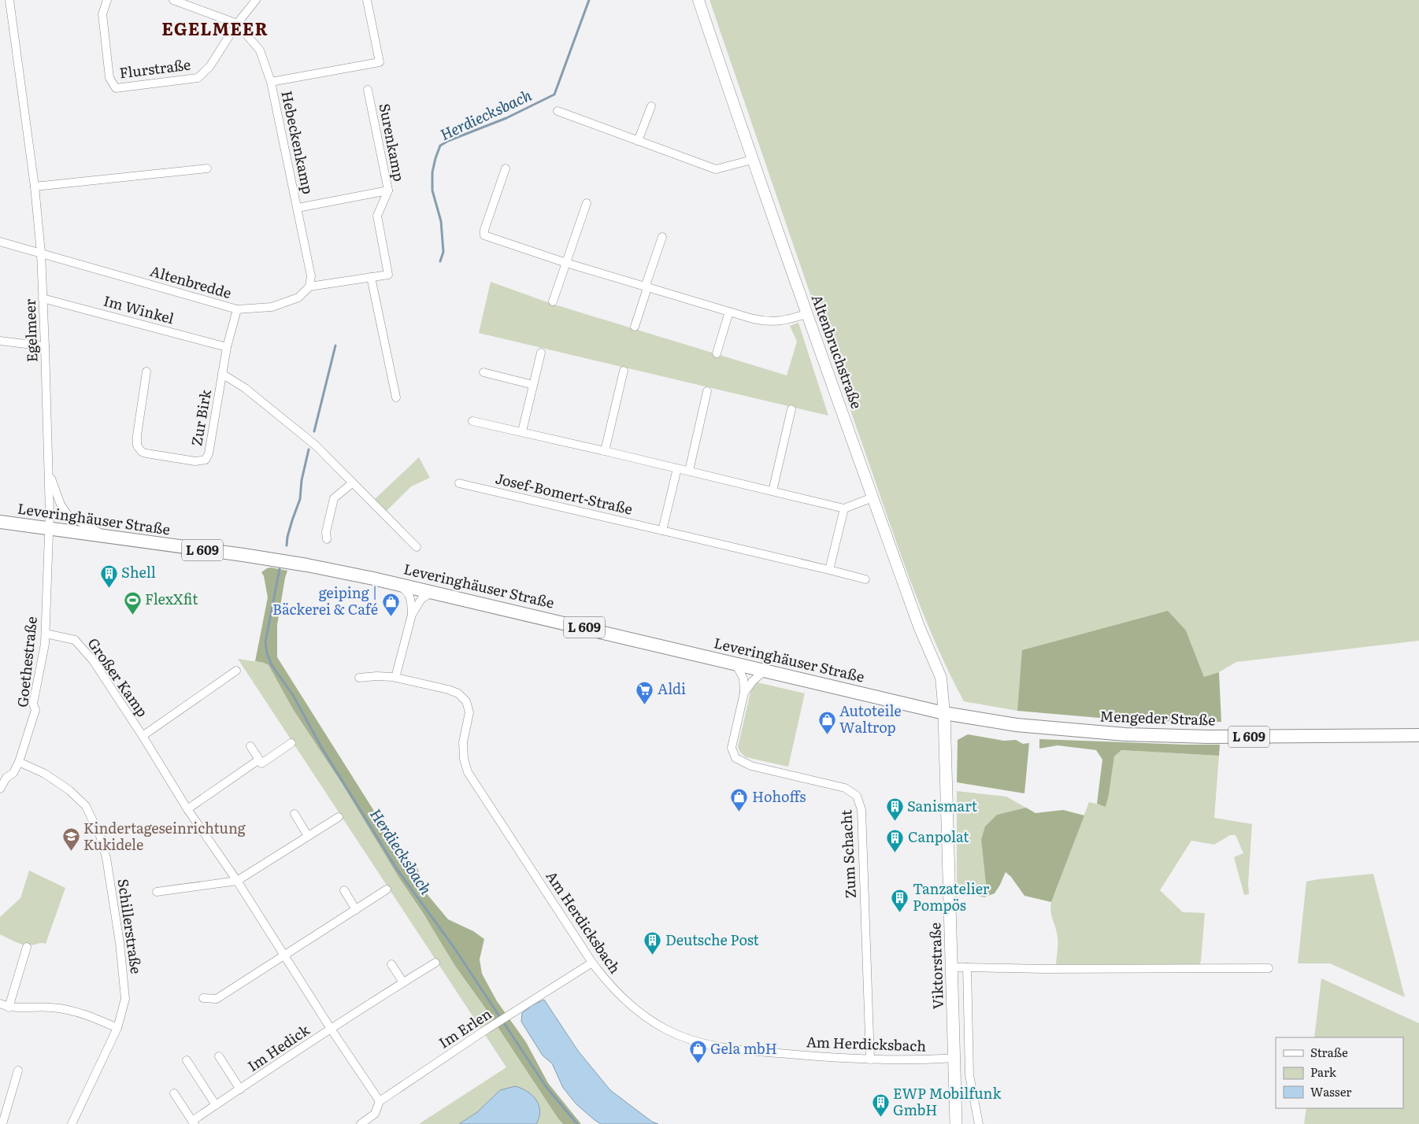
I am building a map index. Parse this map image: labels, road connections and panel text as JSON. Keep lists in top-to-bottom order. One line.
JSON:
{"streets":{"main road":["Leveringhäuser Straße","L 609","Mengeder Straße","Viktorstraße"],"street":["Flurstraße","Hebeckenkamp","Surenkamp","Altenbredde","Im Winkel","Egelmeer","Altenbruchstraße","Zur Birk","Josef-Bomert-Straße","Goethestraße","Großer Kamp","Zum Schacht","Am Herdicksbach","Schillerstraße","Im Erlen","Im Hedick"]},"crossings":[["Flurstraße","Hebeckenkamp"],["Hebeckenkamp","Surenkamp"],["Altenbredde","Im Winkel"],["Altenbredde","Egelmeer"],["Altenbredde","Zur Birk"],["Im Winkel","Egelmeer"],["Egelmeer","Leveringhäuser Straße"],["Egelmeer","Goethestraße"],["Altenbruchstraße","Leveringhäuser Straße"],["Altenbruchstraße","Mengeder Straße"],["Altenbruchstraße","Viktorstraße"],["Leveringhäuser Straße","Goethestraße"],["Leveringhäuser Straße","Mengeder Straße"],["Leveringhäuser Straße","Zum Schacht"],["Leveringhäuser Straße","Viktorstraße"],["Goethestraße","Großer Kamp"],["Goethestraße","Schillerstraße"],["Großer Kamp","Im Erlen"],["Großer Kamp","Im Hedick"],["Mengeder Straße","Viktorstraße"],["Zum Schacht","Am Herdicksbach"],["Am Herdicksbach","Viktorstraße"],["Am Herdicksbach","Im Erlen"]],"districts":["EGELMEER"],"water":["Herdiecksbach"],"places":{"building":["Shell","Sanismart","Canpolat","Tanzatelier Pompös","Deutsche Post","EWP Mobilfunk GmbH"],"sports":["FlexXfit"],"shop":["geiping | Bäckerei & Café","Autoteile Waltrop","Hohoffs","Gela mbH"],"supermarket":["Aldi"],"school or university":["Kindertageseinrichtung Kukidele"]},"legend":["Straße","Park","Wasser"]}
